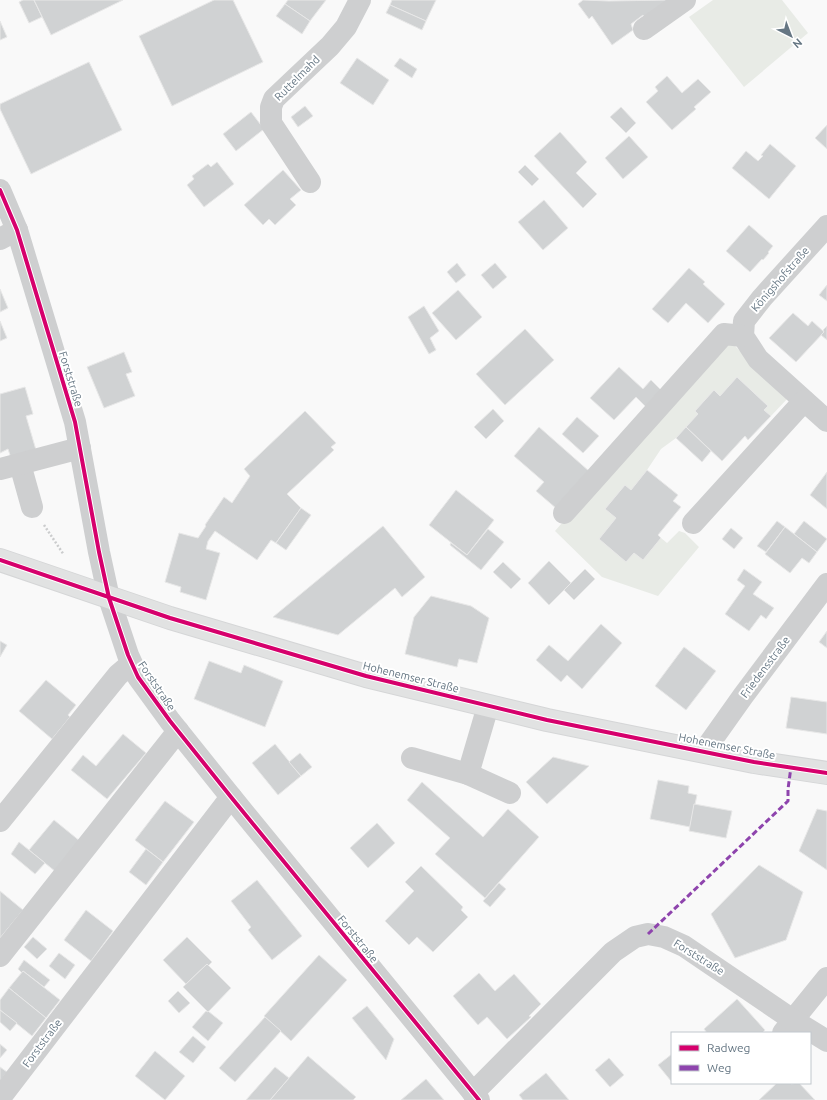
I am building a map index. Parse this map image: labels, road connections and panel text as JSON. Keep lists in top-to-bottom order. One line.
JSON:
{"streets":{"main road":["Hohenemser Straße"],"street":["Ruttelmahd","Königshofstraße","Forststraße","Friedensstraße"]},"crossings":[["Forststraße","Hohenemser Straße"],["Friedensstraße","Hohenemser Straße"]],"legend":["Radweg","Weg"],"north":"bottom right"}
